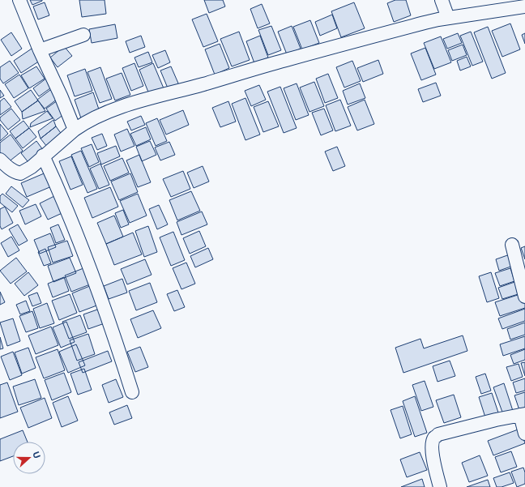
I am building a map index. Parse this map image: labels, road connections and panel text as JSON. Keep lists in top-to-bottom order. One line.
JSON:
{"north":"right"}
